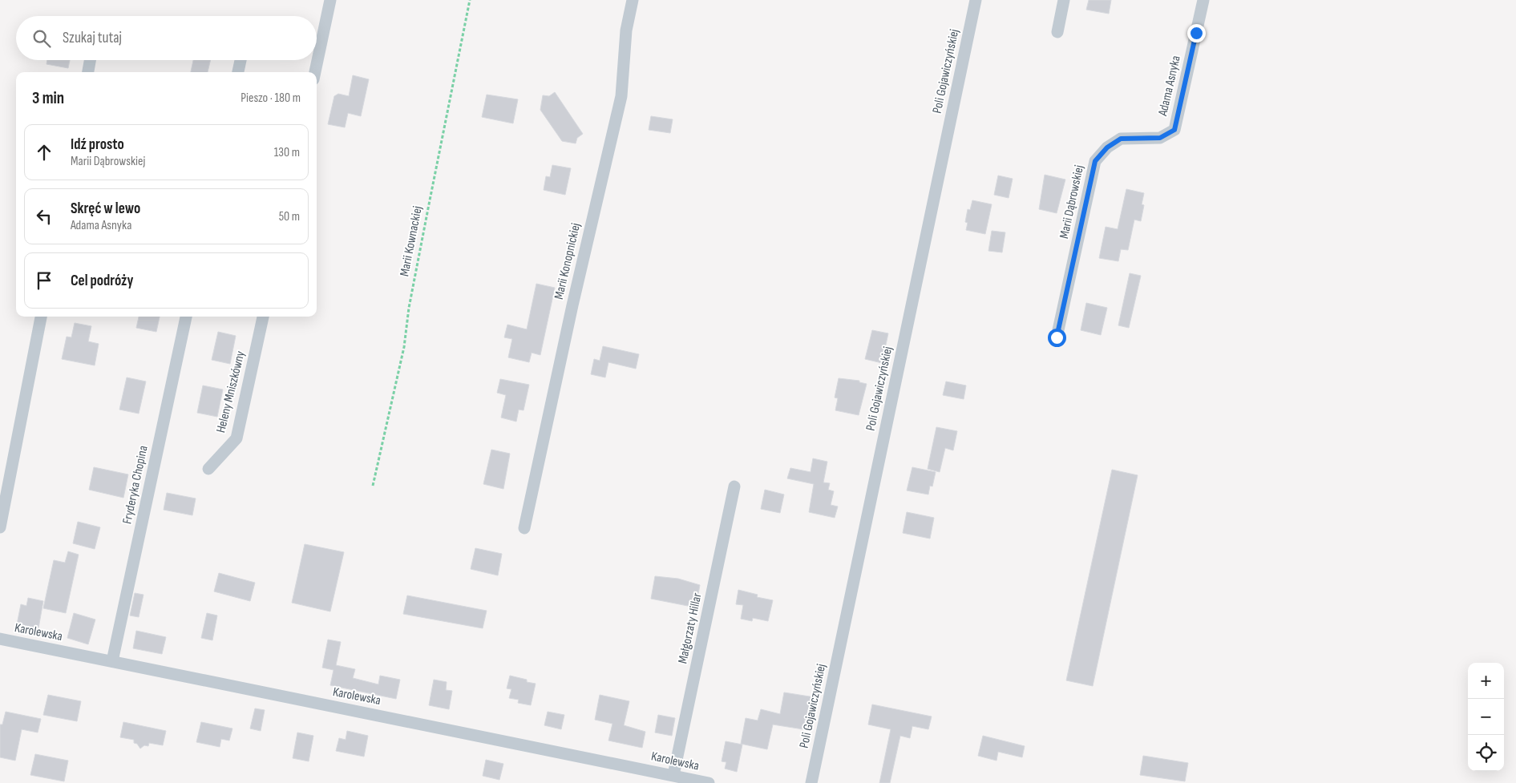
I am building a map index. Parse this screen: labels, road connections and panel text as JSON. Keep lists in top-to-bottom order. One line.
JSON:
{"streets":{"street":["Poli Gojawiczyńskiej","Adama Asnyka","Marii Dąbrowskiej","Marii Konopnickiej","Heleny Mniszkówny","Fryderyka Chopina","Małgorzaty Hillar","Karolewska"],"path":["Marii Kownackiej"]},"crossings":[["Adama Asnyka","Marii Dąbrowskiej"],["Fryderyka Chopina","Karolewska"],["Małgorzaty Hillar","Karolewska"]],"page":{"search":"Szukaj tutaj","heading":["3 min","Pieszo · 180 m"],"list":[["Idź prosto","Marii Dąbrowskiej","130 m"],["Skręć w lewo","Adama Asnyka","50 m"],"Cel podróży"],"map_buttons":["+","−"]}}
